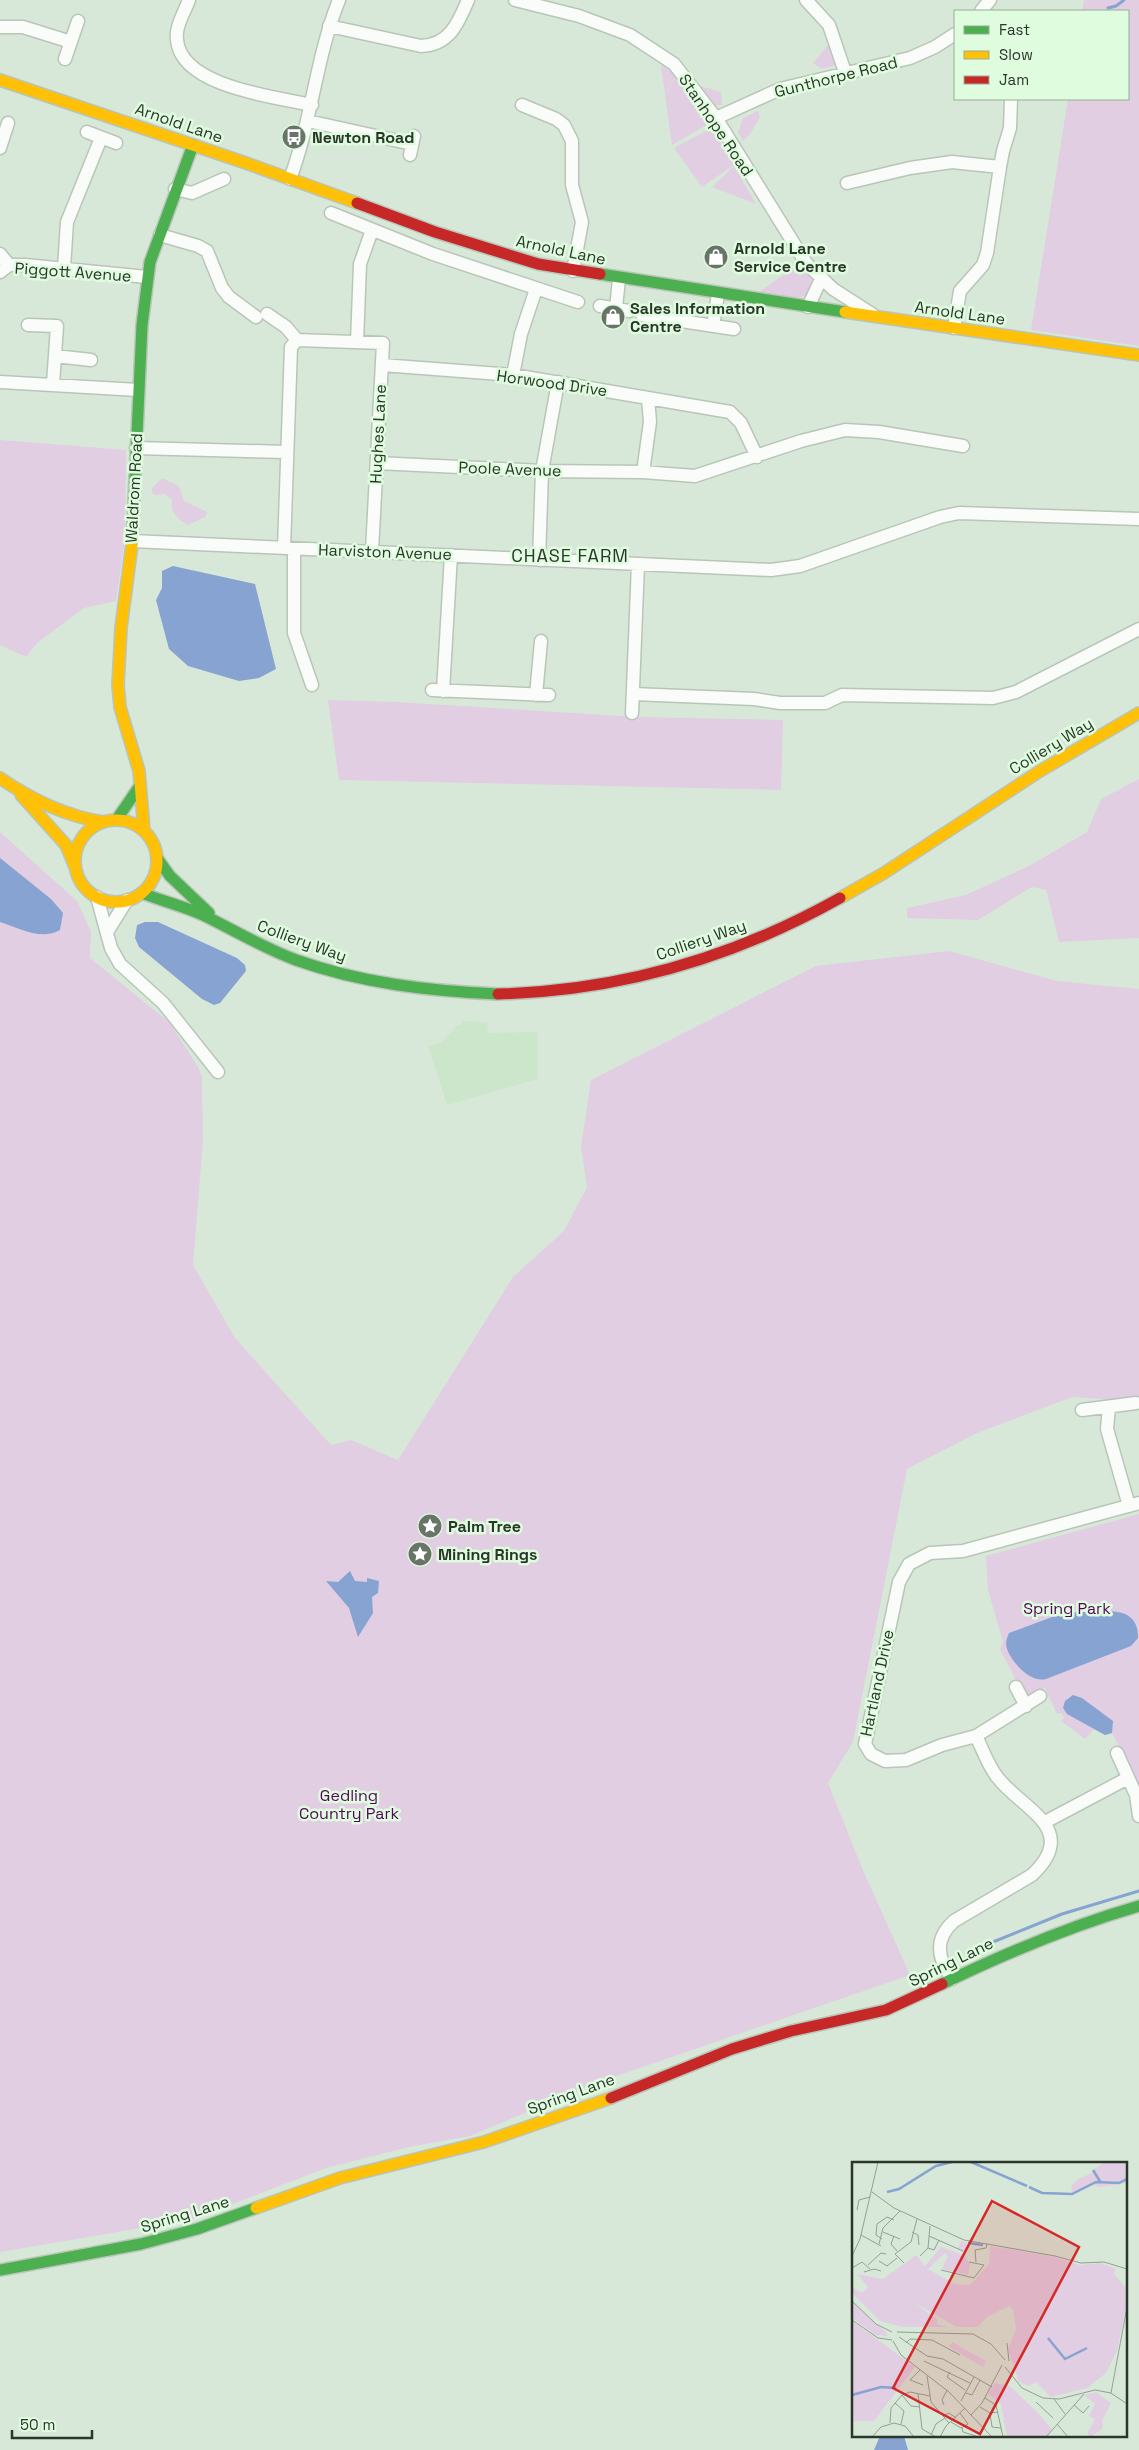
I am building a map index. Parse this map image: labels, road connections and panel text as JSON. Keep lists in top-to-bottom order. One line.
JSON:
{"streets":{"street":["Gunthorpe Road","Arnold Lane","Stanhope Road","Piggott Avenue","Horwood Drive","Hughes Lane","Poole Avenue","Waldrom Road","Harviston Avenue","Colliery Way","Hartland Drive","Spring Lane"]},"crossings":[["Gunthorpe Road","Stanhope Road"],["Arnold Lane","Stanhope Road"],["Arnold Lane","Waldrom Road"],["Piggott Avenue","Waldrom Road"],["Horwood Drive","Hughes Lane"],["Horwood Drive","Poole Avenue"],["Hughes Lane","Poole Avenue"],["Hughes Lane","Harviston Avenue"],["Waldrom Road","Harviston Avenue"],["Waldrom Road","Colliery Way"]],"districts":["CHASE FARM"],"parks":["Spring Park","Gedling Country Park"],"places":{"bus stop":["Newton Road"],"shop":["Arnold Lane Service Centre","Sales Information Centre"],"place":["Palm Tree","Mining Rings"]},"legend":["Fast","Slow","Jam"],"scale_bar":"50 m"}
